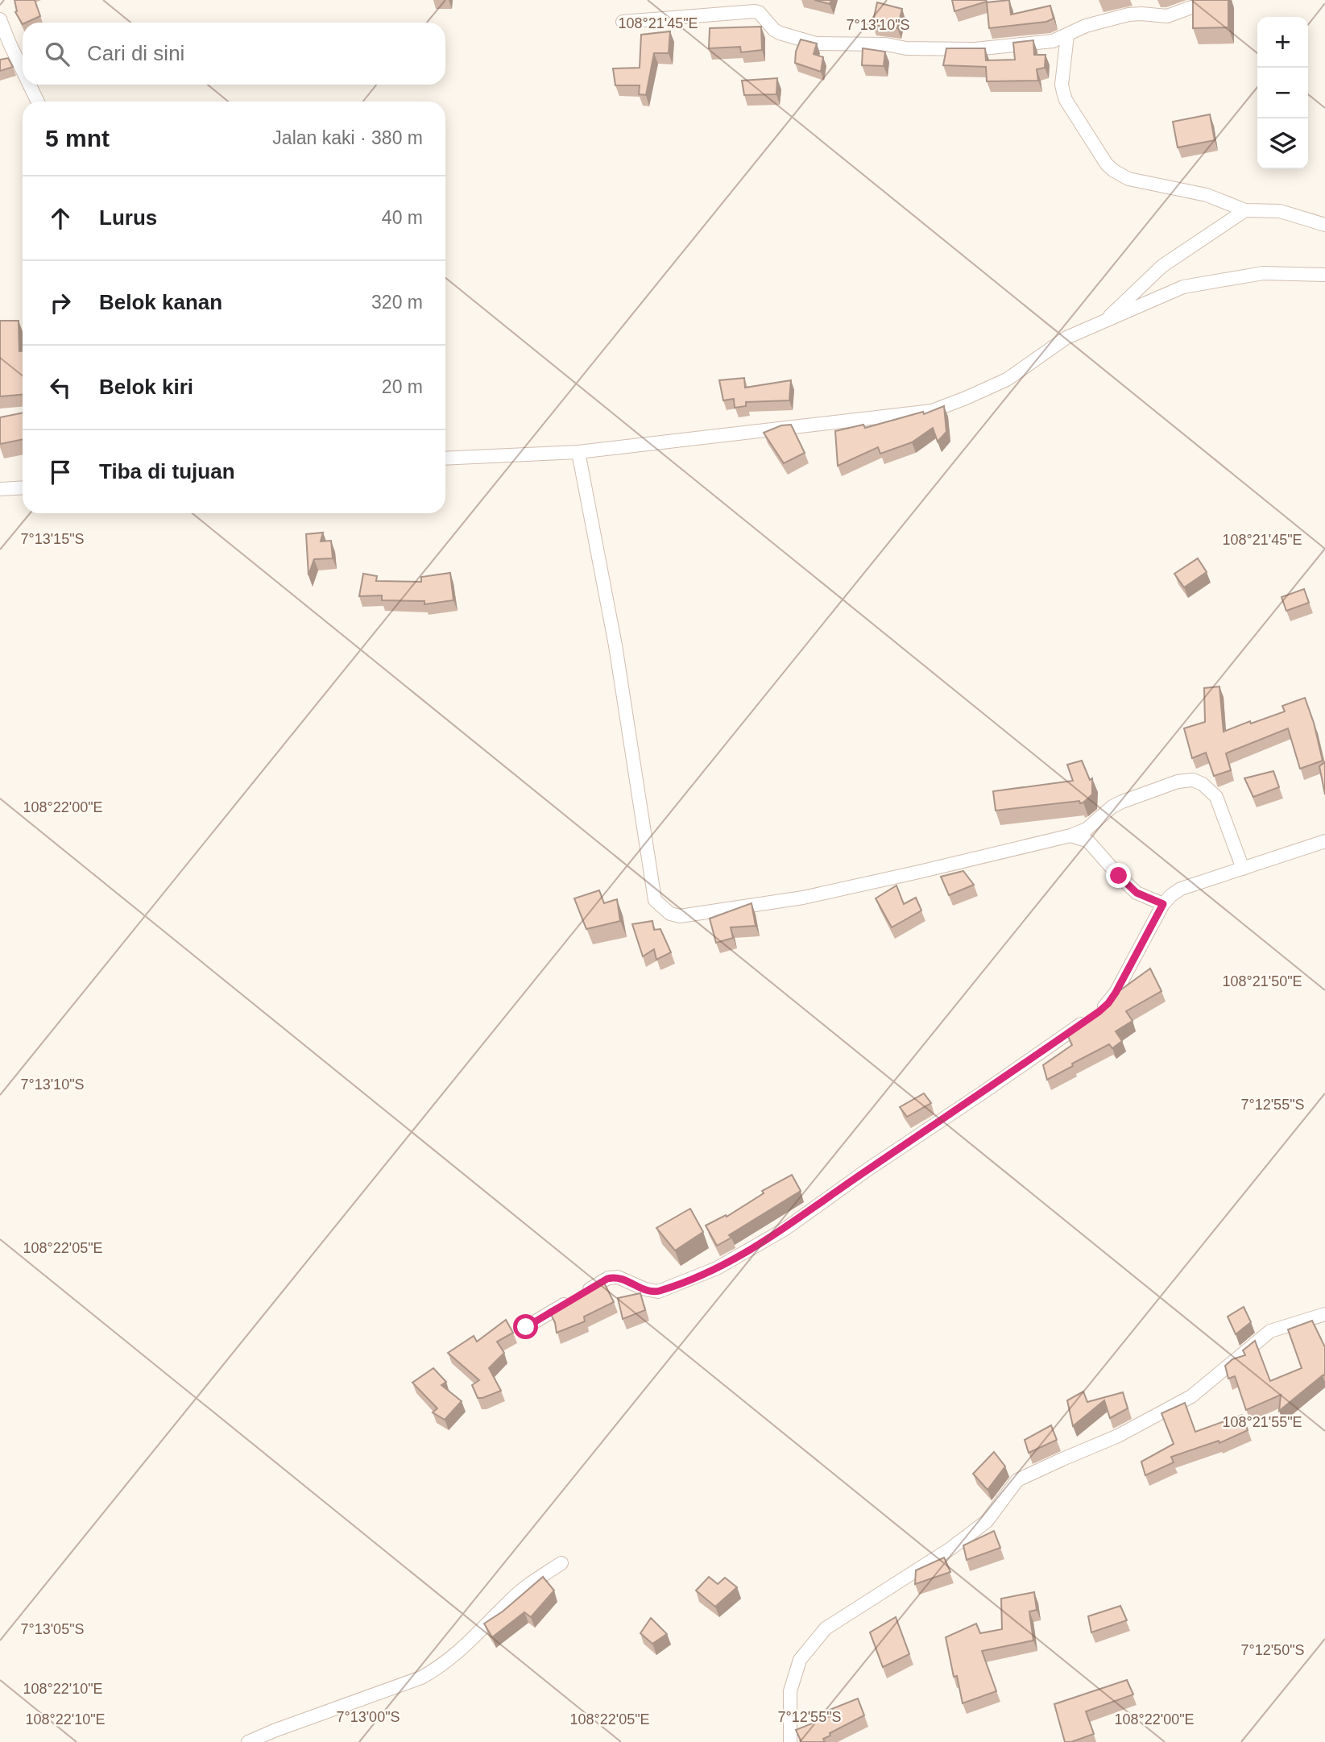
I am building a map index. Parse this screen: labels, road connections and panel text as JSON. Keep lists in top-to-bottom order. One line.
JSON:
{"page":{"map_buttons":["+","−"],"search":"Cari di sini","heading":["5 mnt","Jalan kaki · 380 m"],"list":[["Lurus","40 m"],["Belok kanan","320 m"],["Belok kiri","20 m"],"Tiba di tujuan"]},"coordinates":["108°21'45\"E","7°13'10\"S","7°13'15\"S","108°22'00\"E","108°21'50\"E","7°12'55\"S","108°22'05\"E","108°21'55\"E","7°13'05\"S","7°12'50\"S","108°22'10\"E","7°13'00\"S"]}
